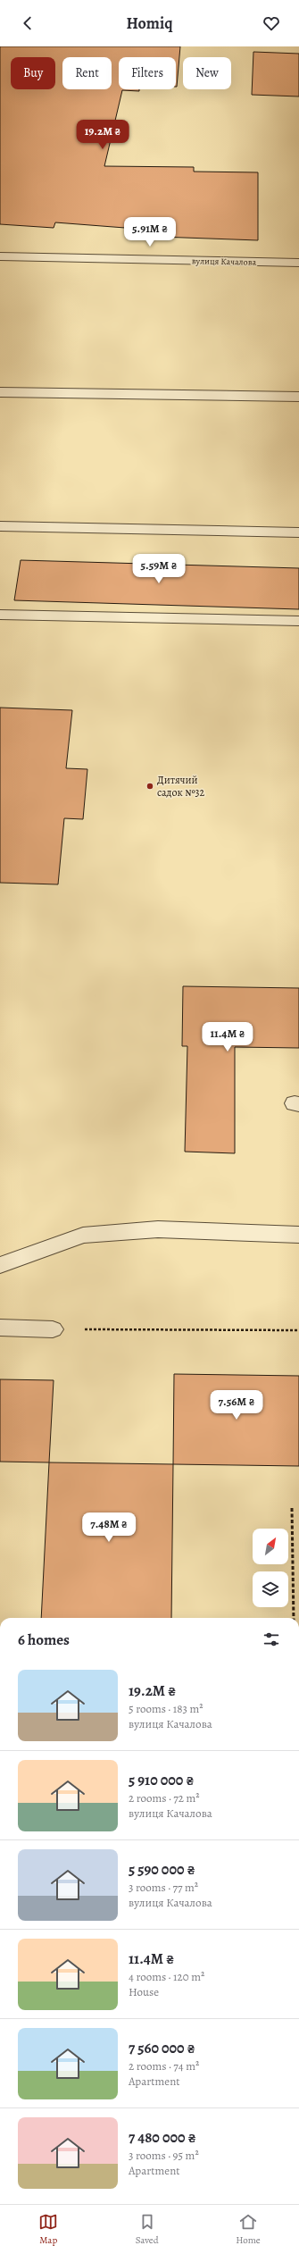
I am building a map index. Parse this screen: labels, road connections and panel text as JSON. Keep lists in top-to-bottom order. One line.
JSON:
{"streets":{"street":["вулиця Качалова"]},"places":["Дитячий садок №32"],"north":"top right","page":{"header":"Homiq","chip":["Buy","Rent","Filters","New"],"price":["19.2M ₴","5.91M ₴","5.59M ₴","11.4M ₴","7.56M ₴","7.48M ₴"],"heading":"6 homes","list":[{"name":"19.2M ₴","note":"5 rooms · 183 m² · вулиця Качалова"},{"name":"5 910 000 ₴","note":"2 rooms · 72 m² · вулиця Качалова"},{"name":"5 590 000 ₴","note":"3 rooms · 77 m² · вулиця Качалова"},{"name":"11.4M ₴","note":"4 rooms · 120 m² · House"},{"name":"7 560 000 ₴","note":"2 rooms · 74 m² · Apartment"},{"name":"7 480 000 ₴","note":"3 rooms · 95 m² · Apartment"}],"tabs":["Map","Saved","Home"]}}
